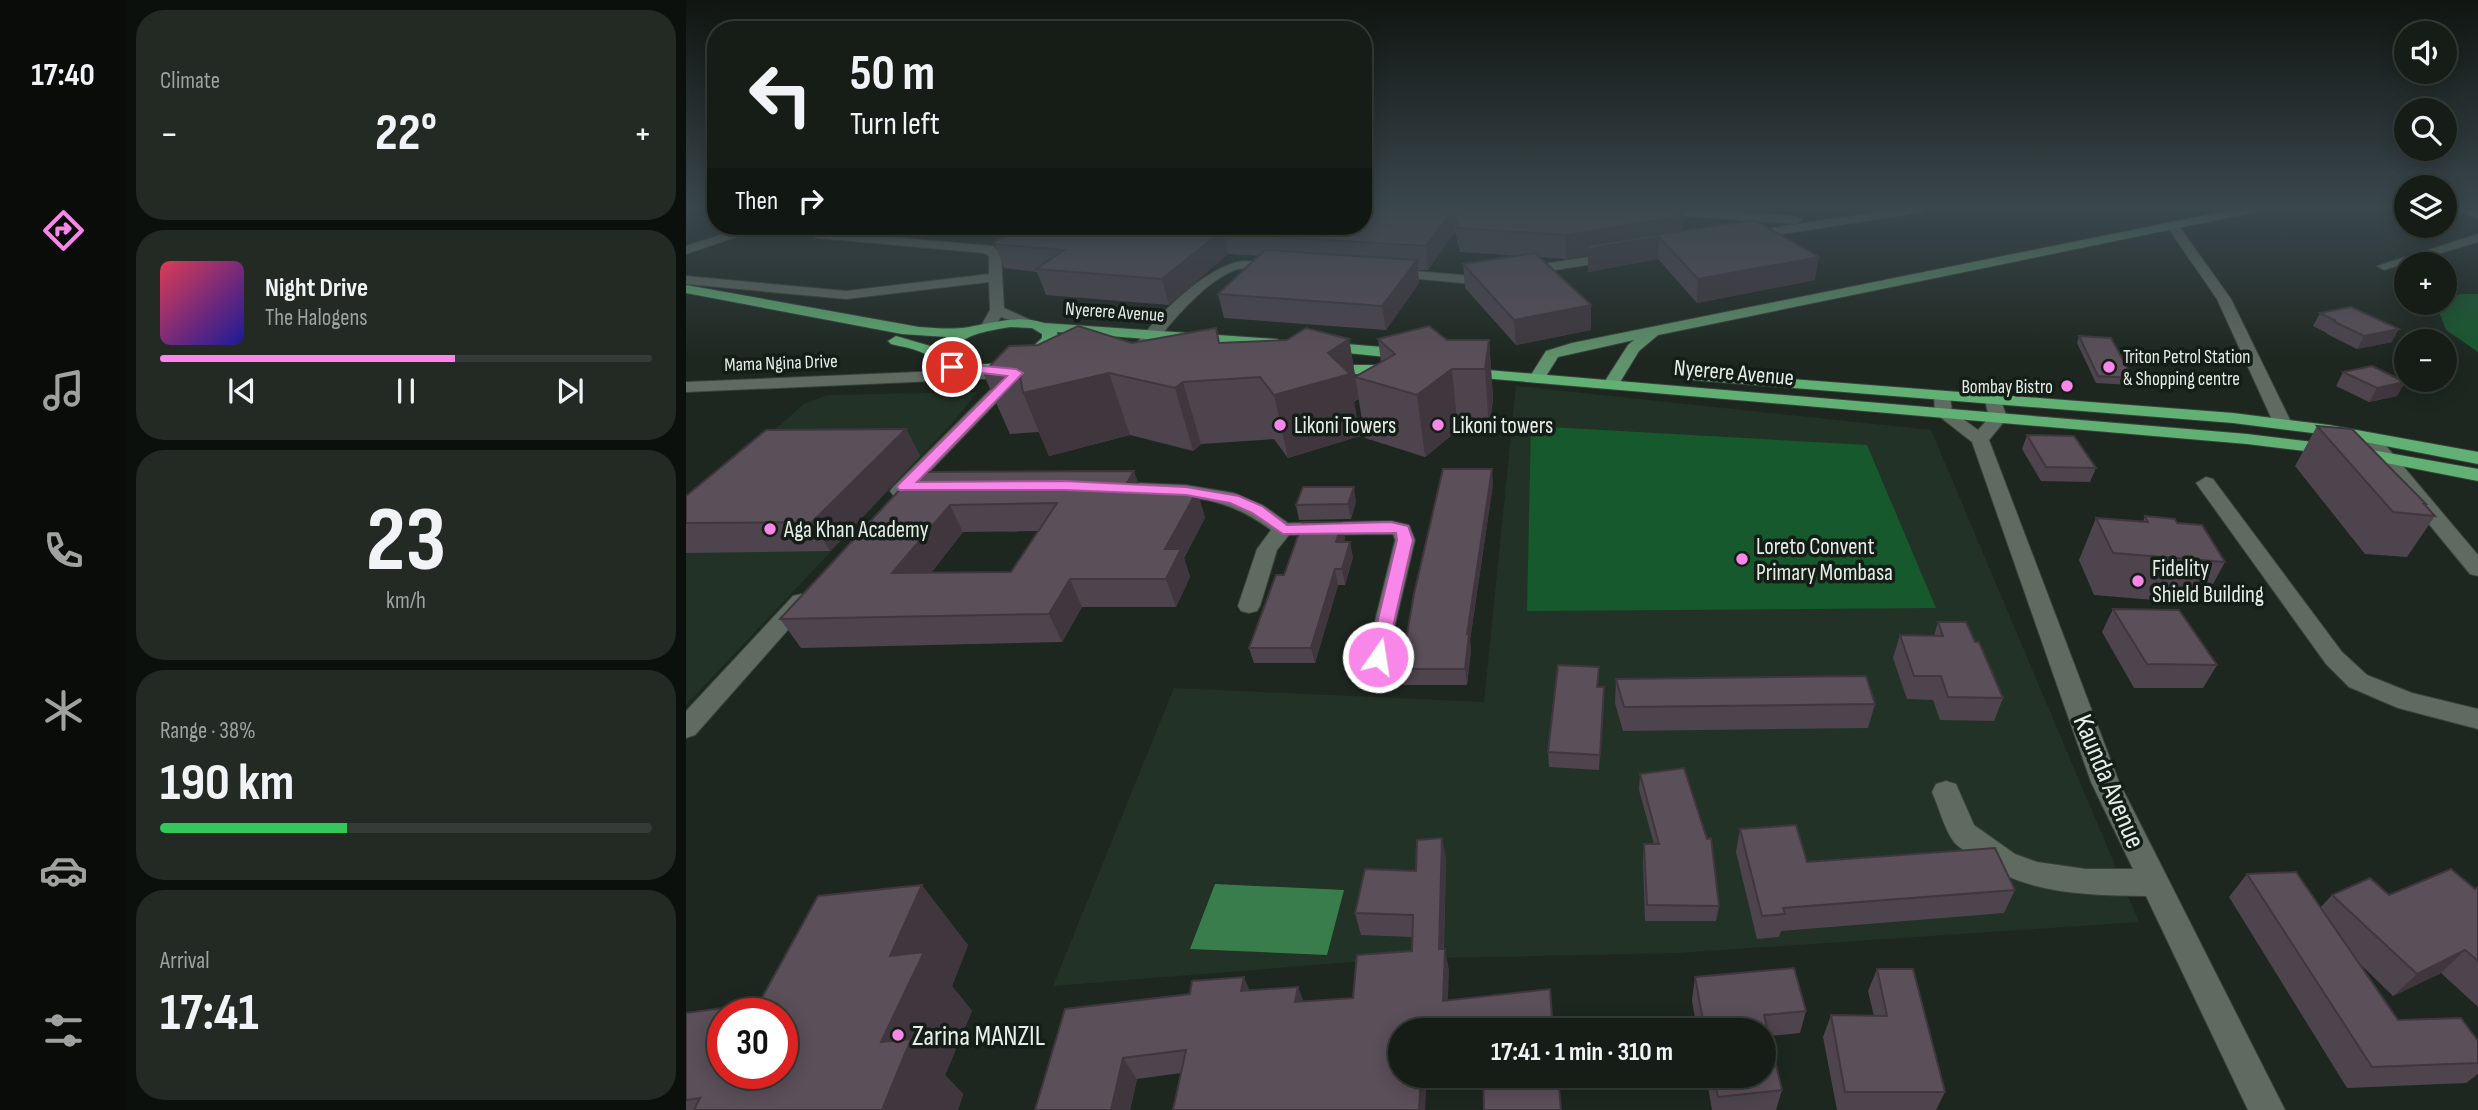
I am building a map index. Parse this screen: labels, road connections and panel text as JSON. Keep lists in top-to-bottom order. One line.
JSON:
{"streets":{"highway":["Nyerere Avenue"],"street":["Mama Ngina Drive","Kaunda Avenue"]},"places":["Triton Petrol Station & Shopping centre","Bombay Bistro","Likoni Towers","Likoni towers","Aga Khan Academy","Loreto Convent Primary Mombasa","Fidelity Shield Building","Zarina MANZIL"],"page":{"tabs":"17:40","tile":["Climate",["23","km/h"],["Range · 38%","190 km"],["Arrival","17:41"]],"map_buttons":["+","−"],"turn":["50 m","Turn left"],"heat":["−","22°","+"],"then":"Then","song":["Night Drive","The Halogens"],"limit":"30","trip":"17:41 · 1 min · 310 m"}}
